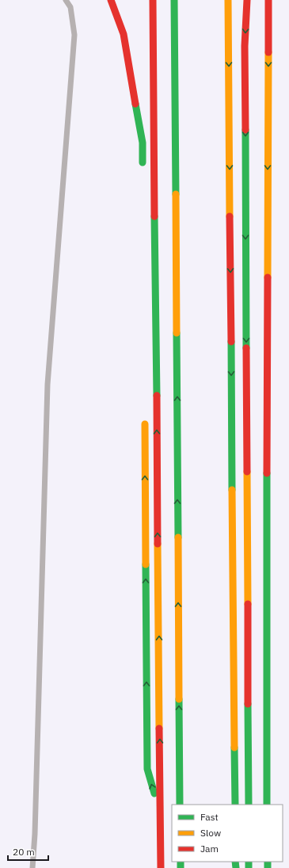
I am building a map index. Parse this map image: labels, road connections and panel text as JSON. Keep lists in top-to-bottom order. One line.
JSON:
{"legend":["Fast","Slow","Jam"],"scale_bar":"20 m"}
